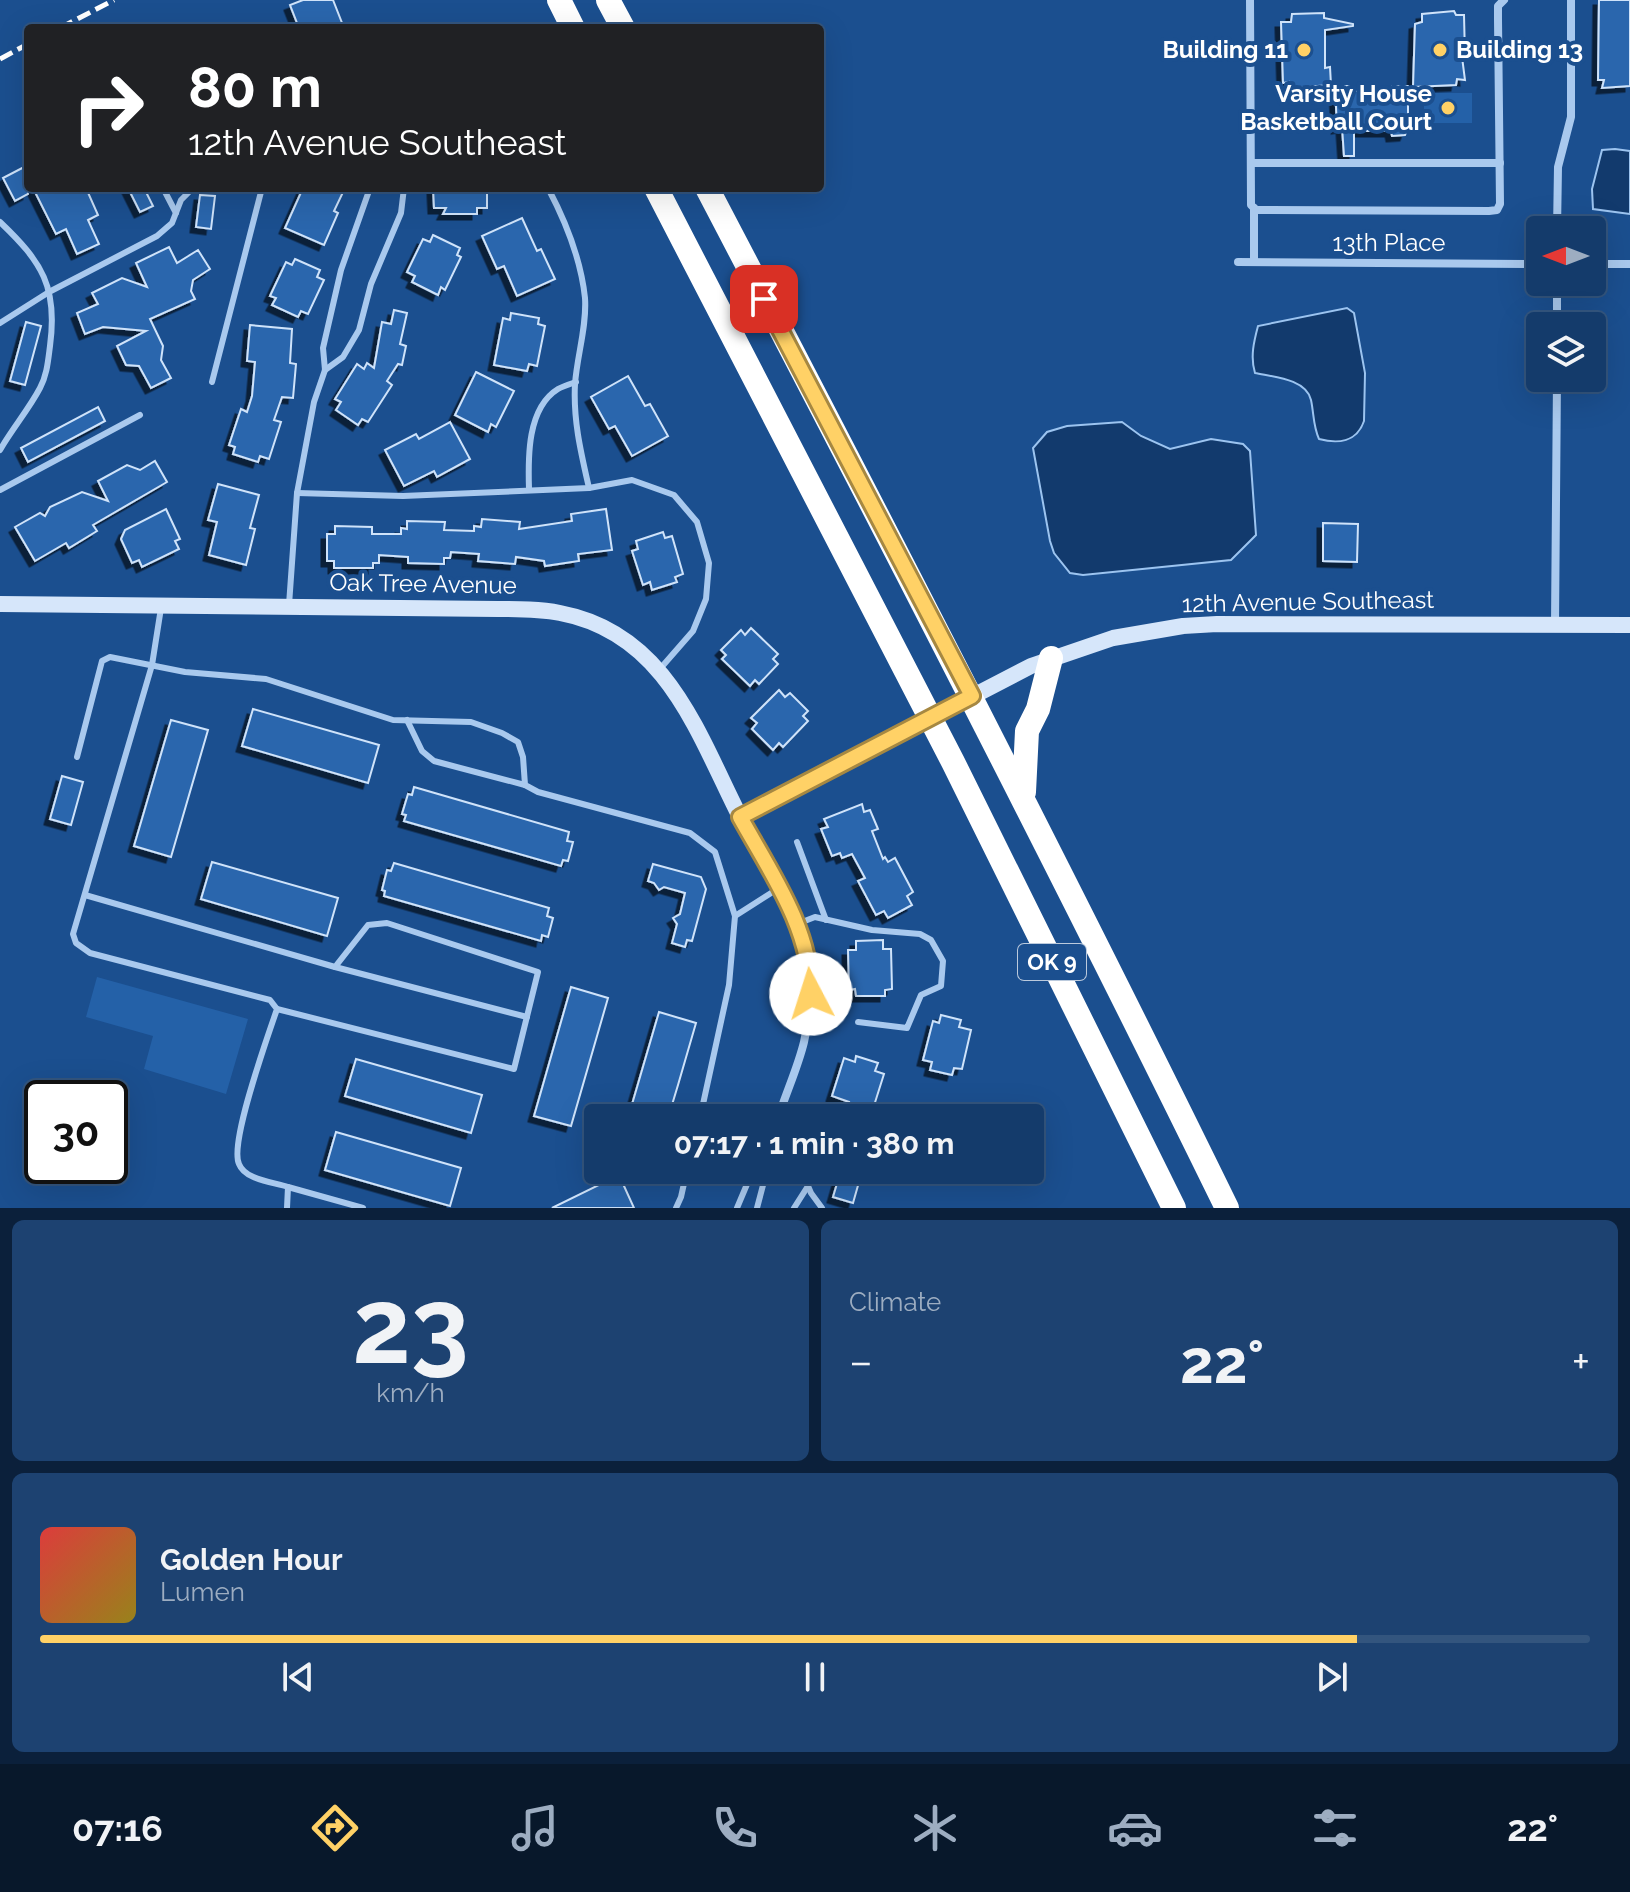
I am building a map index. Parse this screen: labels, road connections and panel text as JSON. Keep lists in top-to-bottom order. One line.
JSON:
{"streets":{"highway":["OK 9"],"street":["13th Place","Oak Tree Avenue","12th Avenue Southeast"]},"crossings":[["Oak Tree Avenue","12th Avenue Southeast"],["12th Avenue Southeast","OK 9"]],"places":["Building 11","Building 13","Varsity House Basketball Court"],"north":"left","page":{"turn":["80 m","12th Avenue Southeast"],"limit":"30","trip":"07:17 · 1 min · 380 m","tile":[["23","km/h"],"Climate"],"heat":["−","22°","+"],"song":["Golden Hour","Lumen"],"tabs":["07:16","22°"]}}
